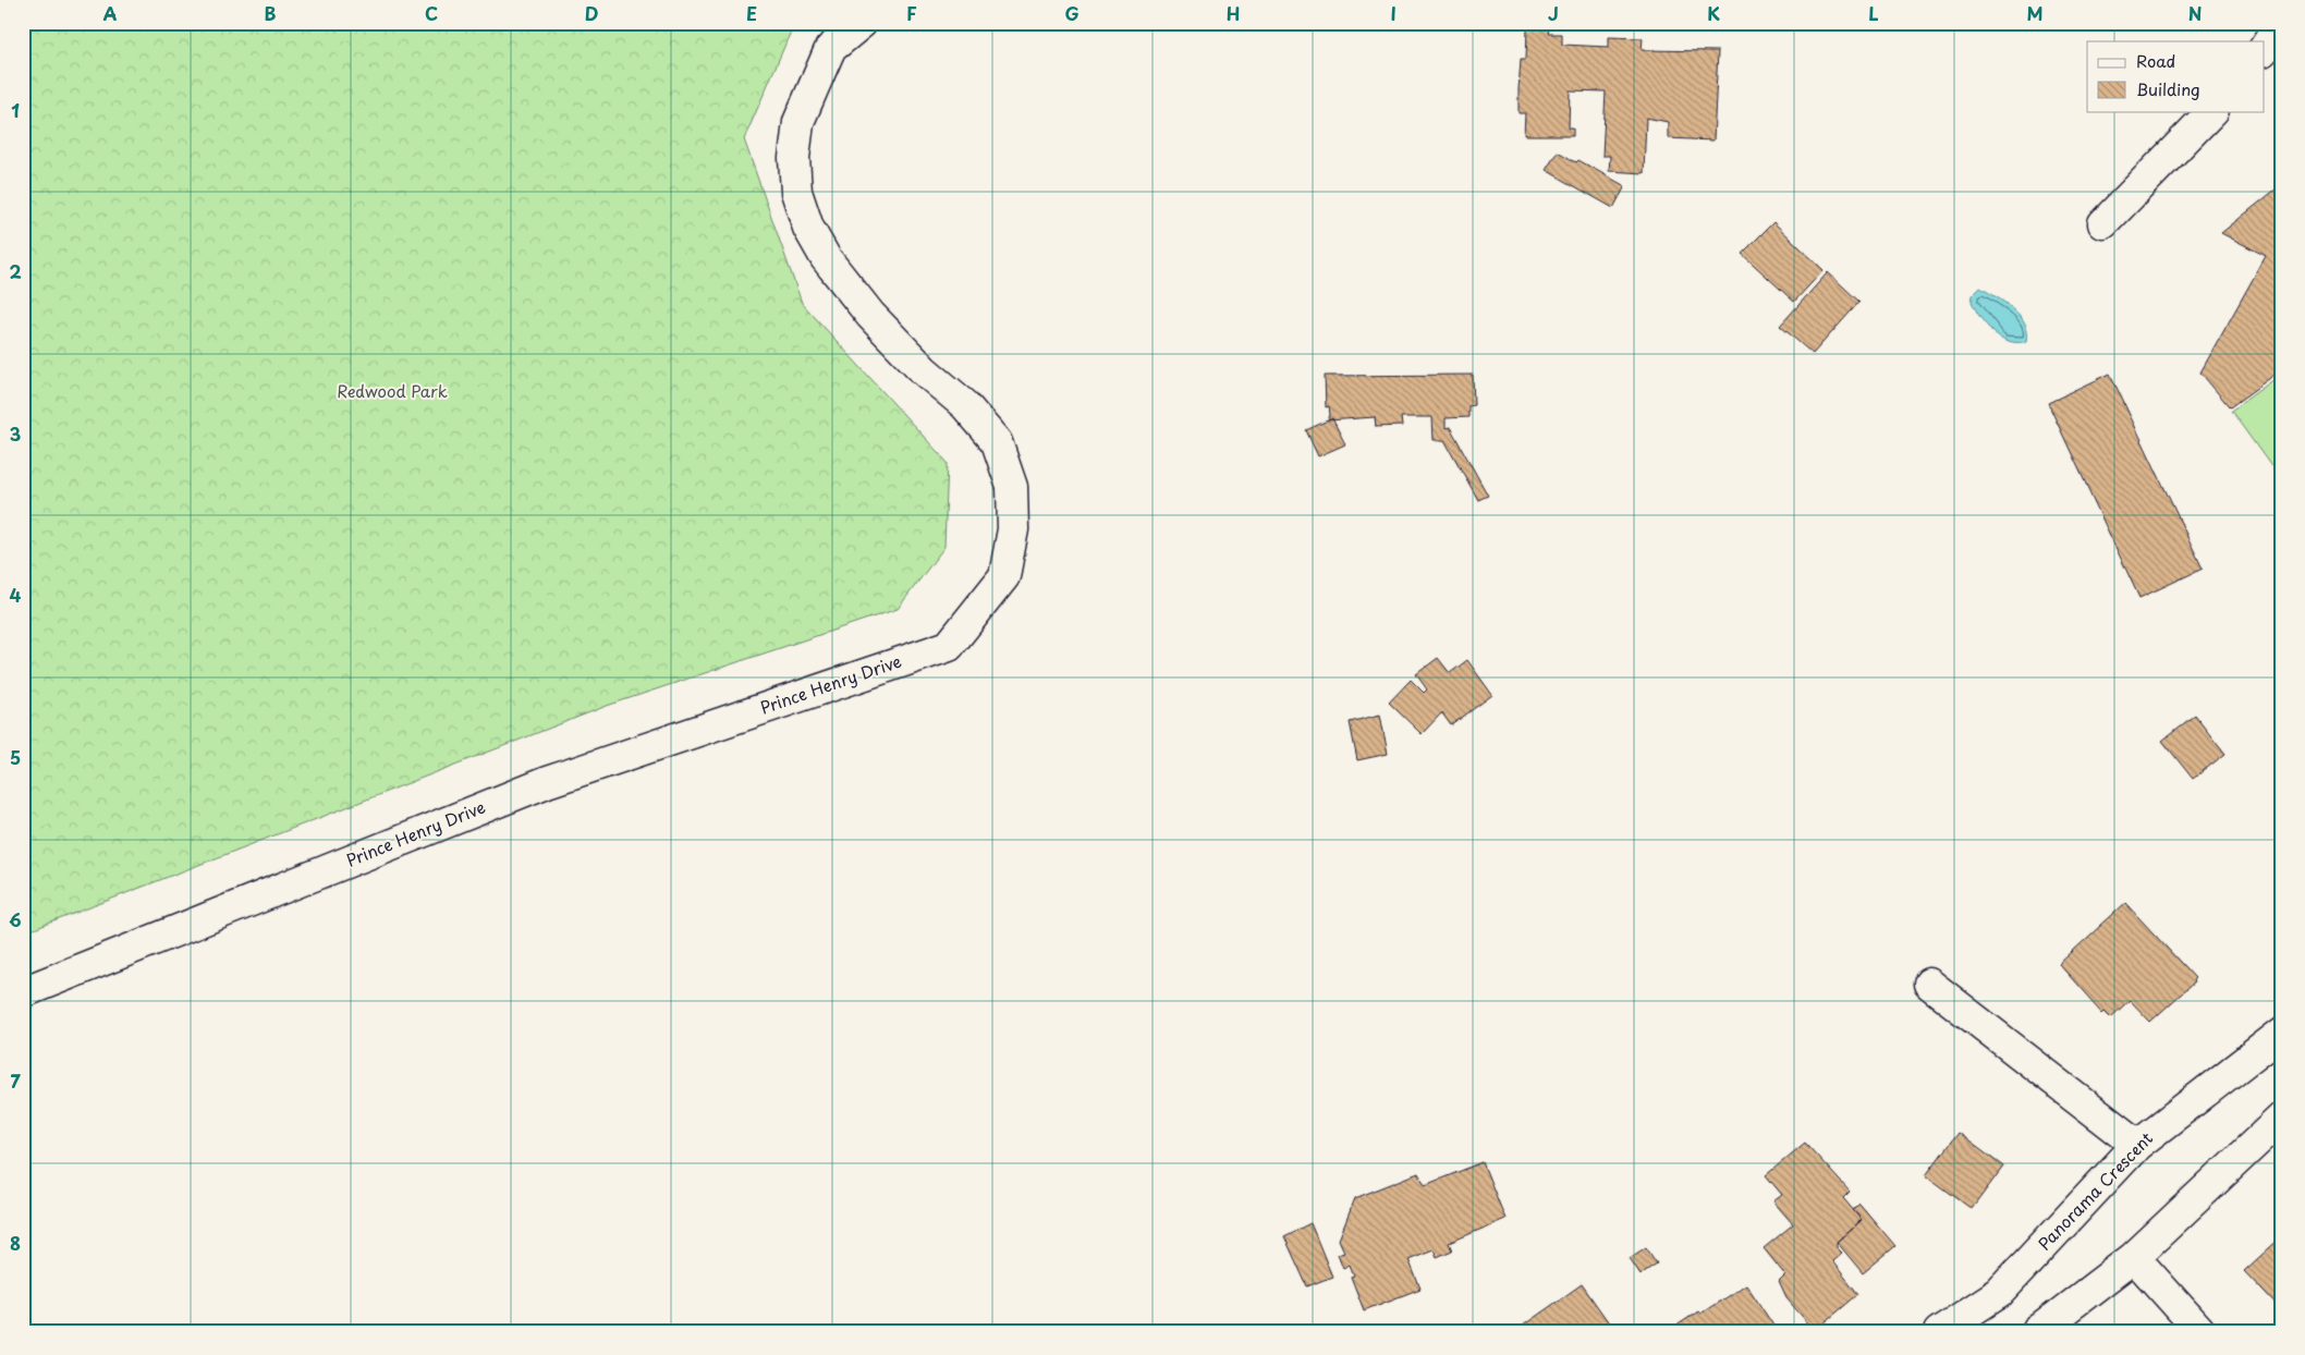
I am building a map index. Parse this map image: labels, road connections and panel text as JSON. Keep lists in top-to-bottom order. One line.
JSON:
{"streets":{"street":["Prince Henry Drive","Panorama Crescent"]},"parks":["Redwood Park"],"legend":["Road","Building"],"grid":{"columns":["A","B","C","D","E","F","G","H","I","J","K","L","M","N"],"rows":["1","2","3","4","5","6","7","8"]}}
